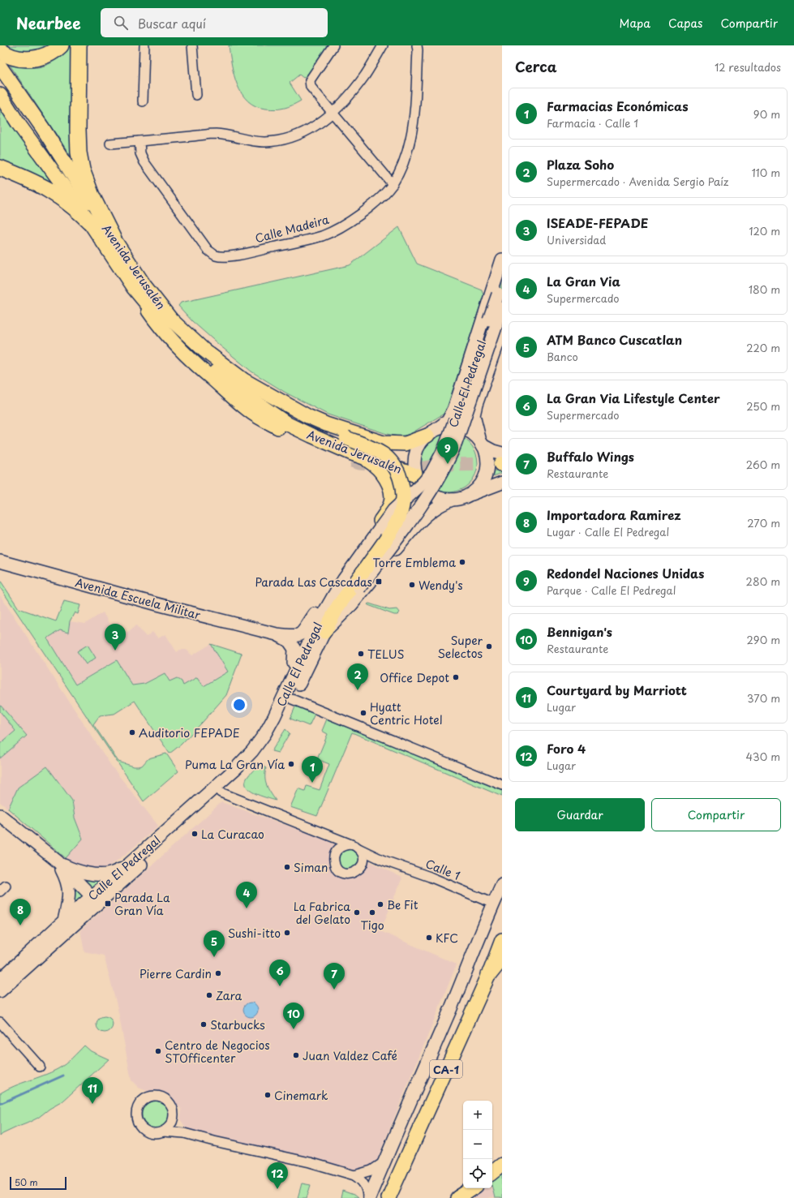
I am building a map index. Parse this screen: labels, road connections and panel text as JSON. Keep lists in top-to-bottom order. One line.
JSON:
{"streets":{"main road":["Avenida Jerusalén","Calle El Pedregal","Avenida Escuela Militar","CA-1"],"street":["Calle Madeira","Calle 1"]},"crossings":[["Avenida Jerusalén","Calle El Pedregal"],["Calle El Pedregal","Calle 1"]],"places":{"other":["Torre Emblema","Wendy's","Super Selectos","TELUS","Office Depot","Hyatt Centric Hotel","Auditorio FEPADE","Puma La Gran Vía","La Curacao","Siman","Be Fit","La Fabrica del Gelato","Tigo","Sushi-itto","KFC","Pierre Cardin","Zara","Starbucks","Centro de Negocios STOfficenter","Juan Valdez Café","Cinemark"],"transit":["Parada Las Cascadas","Parada La Gran Vía"]},"scale_bar":"50 m","page":{"header":"Nearbee","search":"Buscar aquí","nav":["Mapa","Capas","Compartir"],"heading":["Cerca","12 resultados"],"list":[{"mark":"1","name":"Farmacias Económicas","note":"Farmacia · Calle 1","value":"90 m"},{"mark":"2","name":"Plaza Soho","note":"Supermercado · Avenida Sergio Paíz","value":"110 m"},{"mark":"3","name":"ISEADE-FEPADE","note":"Universidad","value":"120 m"},{"mark":"4","name":"La Gran Via","note":"Supermercado","value":"180 m"},{"mark":"5","name":"ATM Banco Cuscatlan","note":"Banco","value":"220 m"},{"mark":"6","name":"La Gran Via Lifestyle Center","note":"Supermercado","value":"250 m"},{"mark":"7","name":"Buffalo Wings","note":"Restaurante","value":"260 m"},{"mark":"8","name":"Importadora Ramirez","note":"Lugar · Calle El Pedregal","value":"270 m"},{"mark":"9","name":"Redondel Naciones Unidas","note":"Parque · Calle El Pedregal","value":"280 m"},{"mark":"10","name":"Bennigan's","note":"Restaurante","value":"290 m"},{"mark":"11","name":"Courtyard by Marriott","note":"Lugar","value":"370 m"},{"mark":"12","name":"Foro 4","note":"Lugar","value":"430 m"}],"pins":["9","3","2","1","4","8","5","6","7","10","11","12"],"buttons":["Guardar","Compartir"],"map_buttons":["+","−"],"scale":"50 m"}}
